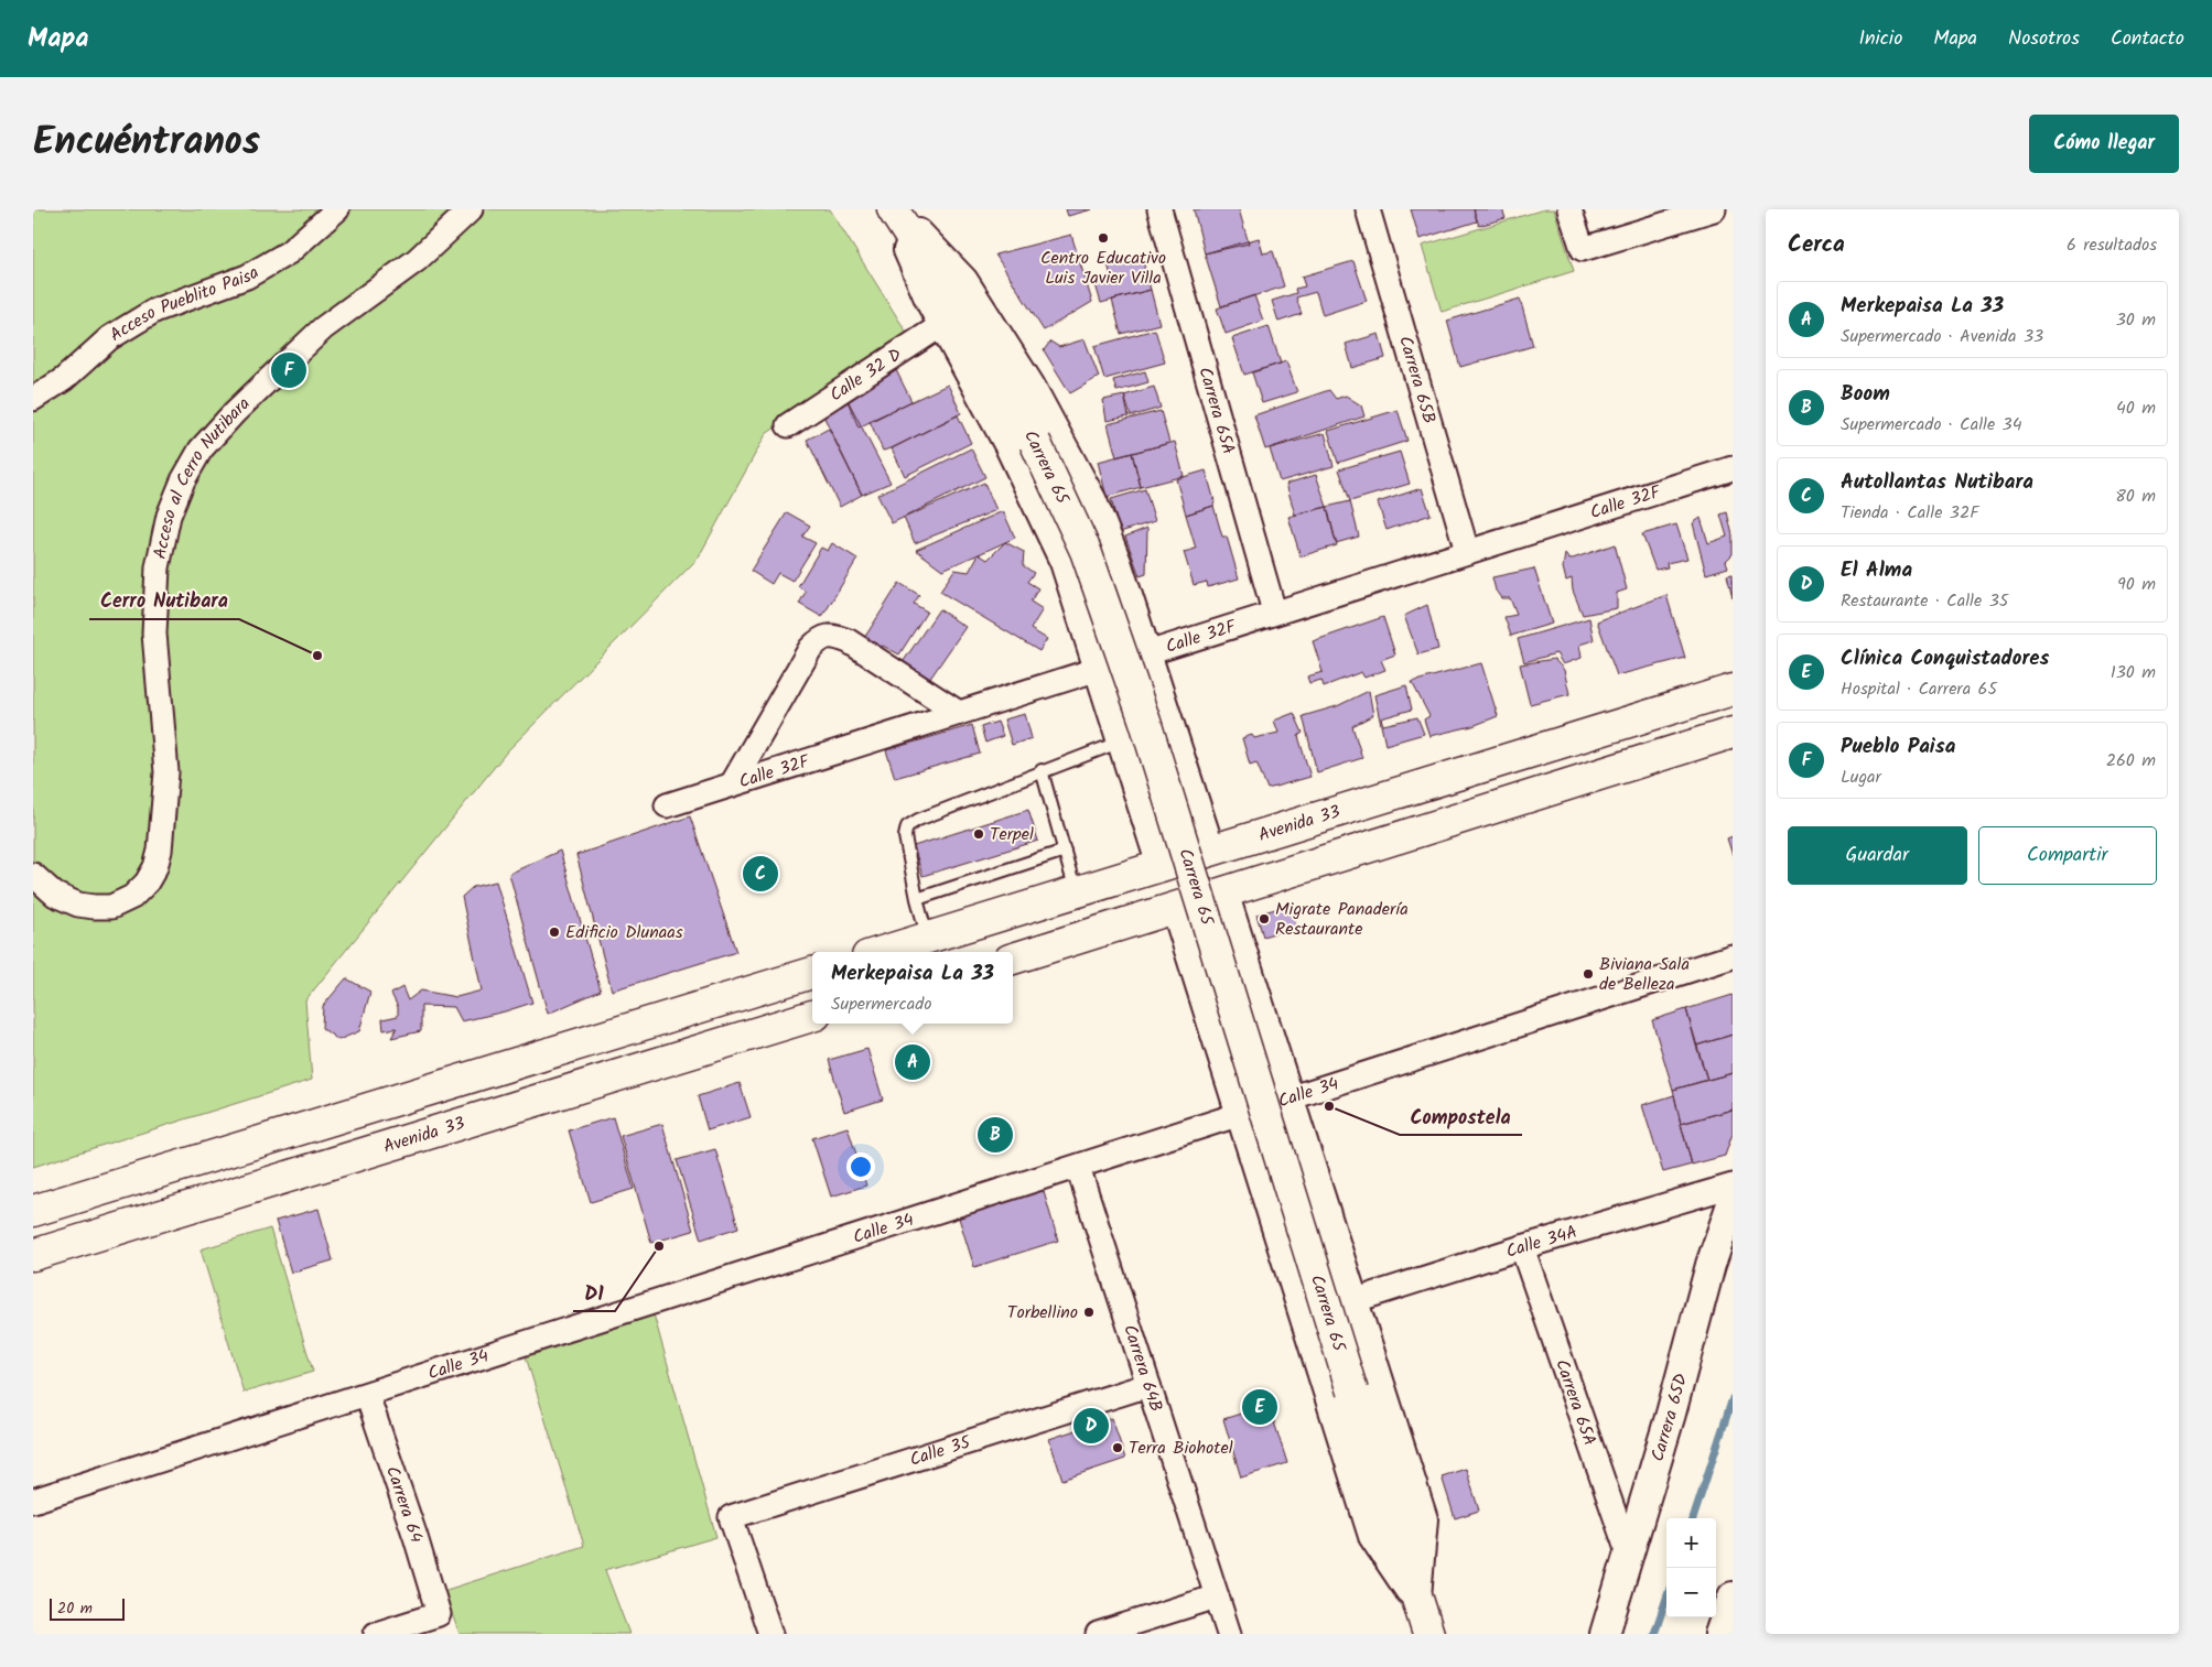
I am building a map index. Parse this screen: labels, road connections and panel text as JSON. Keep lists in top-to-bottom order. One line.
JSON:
{"streets":{"main road":["Carrera 65","Avenida 33"],"street":["Acceso Pueblito Paisa","Calle 32 D","Carrera 65B","Carrera 65A","Acceso al Cerro Nutibara","Calle 32F","Calle 34","Calle 34A","Carrera 64B","Carrera 65D","Calle 35","Carrera 64"]},"crossings":[["Calle 32 D","Carrera 65"],["Carrera 65B","Calle 32F"],["Carrera 65A","Calle 32F"],["Carrera 65A","Calle 34A"],["Carrera 65A","Carrera 65D"],["Carrera 65","Calle 32F"],["Carrera 65","Avenida 33"],["Carrera 65","Calle 34"],["Carrera 65","Calle 34A"],["Calle 34","Carrera 64B"],["Calle 34","Carrera 64"],["Carrera 64B","Calle 35"]],"places":["Centro Educativo Luis Javier Villa","Cerro Nutibara","Terpel","Migrate Panadería Restaurante","Edificio Dlunaas","Biviana Sala de Belleza","Compostela","D1","Torbellino","Terra Biohotel"],"scale_bar":"20 m","page":{"header":"Mapa","nav":["Inicio","Mapa","Nosotros","Contacto"],"title":"Encuéntranos","buttons":["Cómo llegar",["Guardar","Compartir"]],"heading":["Cerca","6 resultados"],"list":[{"mark":"A","name":"Merkepaisa La 33","note":"Supermercado · Avenida 33","value":"30 m"},{"mark":"B","name":"Boom","note":"Supermercado · Calle 34","value":"40 m"},{"mark":"C","name":"Autollantas Nutibara","note":"Tienda · Calle 32F","value":"80 m"},{"mark":"D","name":"El Alma","note":"Restaurante · Calle 35","value":"90 m"},{"mark":"E","name":"Clínica Conquistadores","note":"Hospital · Carrera 65","value":"130 m"},{"mark":"F","name":"Pueblo Paisa","note":"Lugar","value":"260 m"}],"pins":["F","C","A","B","E","D"],"popup":["Merkepaisa La 33","Supermercado"],"map_buttons":["+","−"],"scale":"20 m"}}
